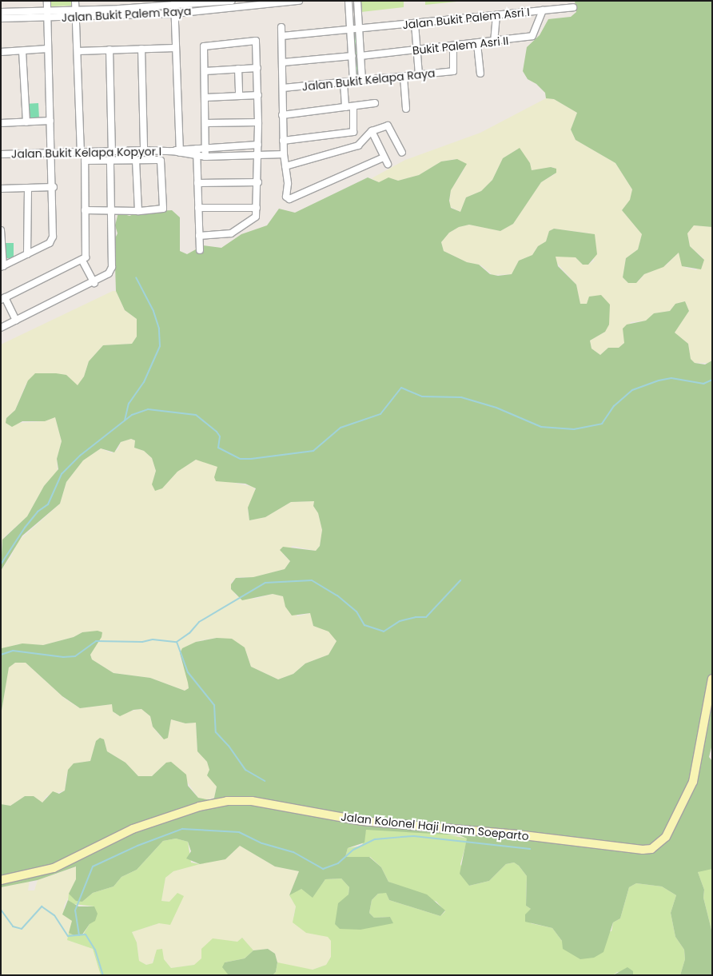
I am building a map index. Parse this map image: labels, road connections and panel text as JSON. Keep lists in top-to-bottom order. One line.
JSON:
{"streets":{"main road":["Jalan Kolonel Haji Imam Soeparto"],"street":["Jalan Bukit Palem Raya","Jalan Bukit Palem Asri I","Bukit Palem Asri II","Jalan Bukit Kelapa Raya","Jalan Bukit Kelapa Kopyor I"]},"crossings":[["Jalan Bukit Palem Asri I","Bukit Palem Asri II"],["Bukit Palem Asri II","Jalan Bukit Kelapa Raya"]]}
